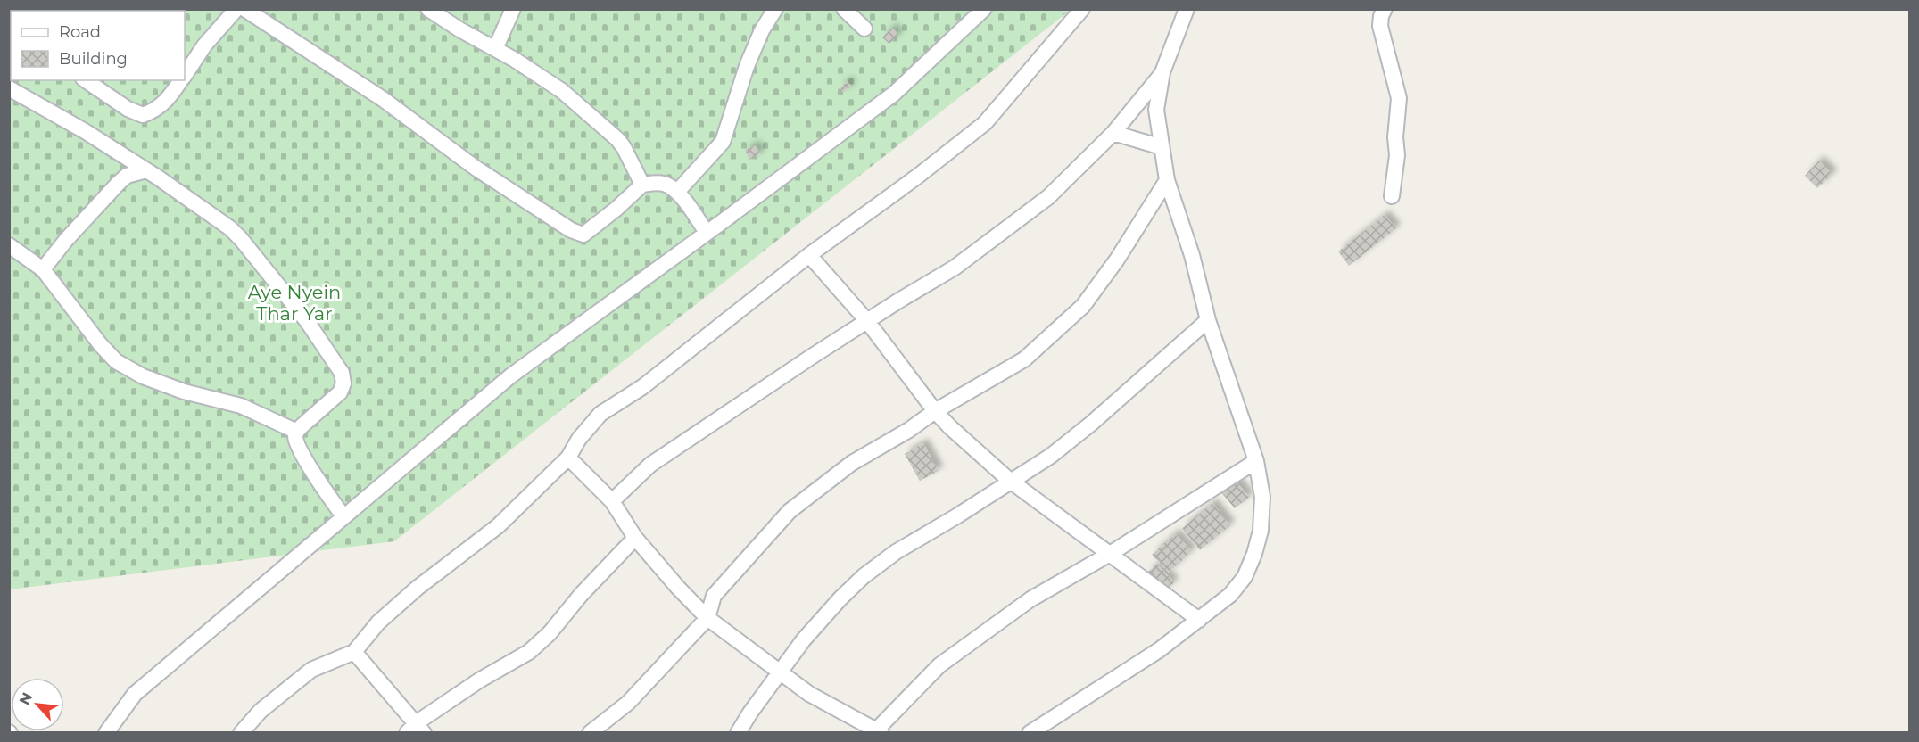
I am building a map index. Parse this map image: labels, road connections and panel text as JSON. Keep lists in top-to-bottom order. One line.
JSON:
{"parks":["Aye Nyein Thar Yar"],"legend":["Road","Building"],"north":"top left"}
